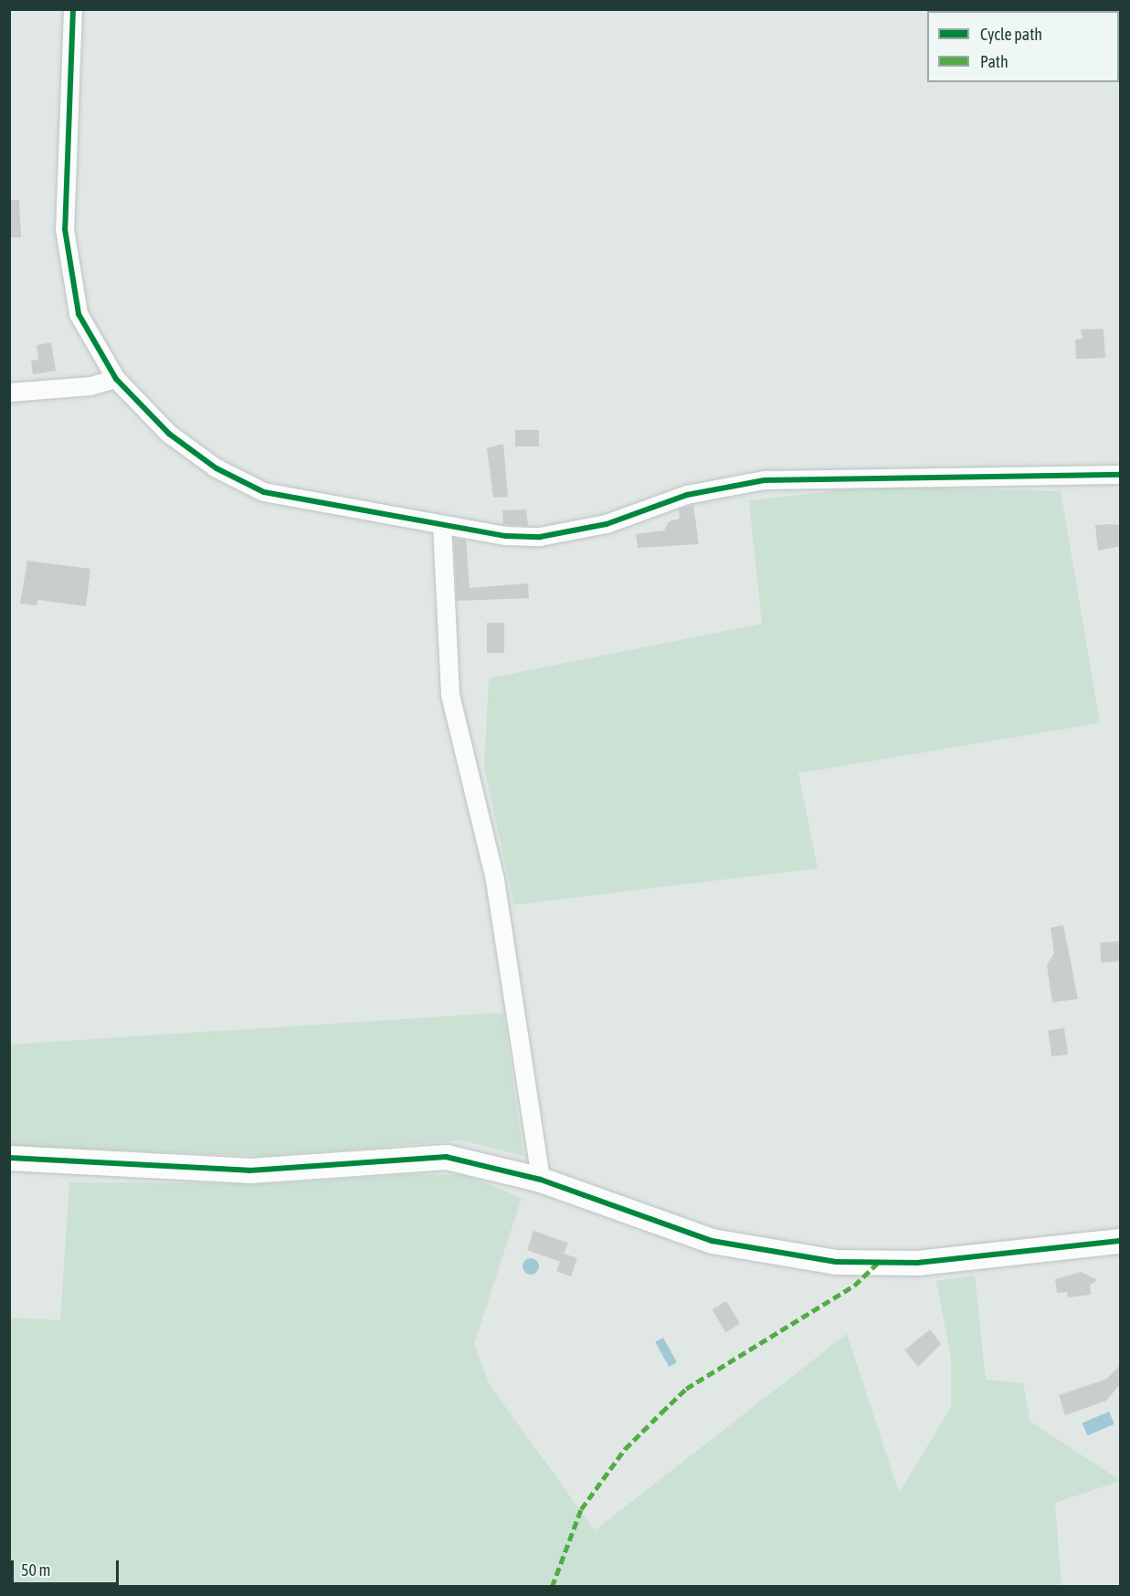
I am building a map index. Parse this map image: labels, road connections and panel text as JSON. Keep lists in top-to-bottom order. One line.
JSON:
{"legend":["Cycle path","Path"],"scale_bar":"50 m"}
